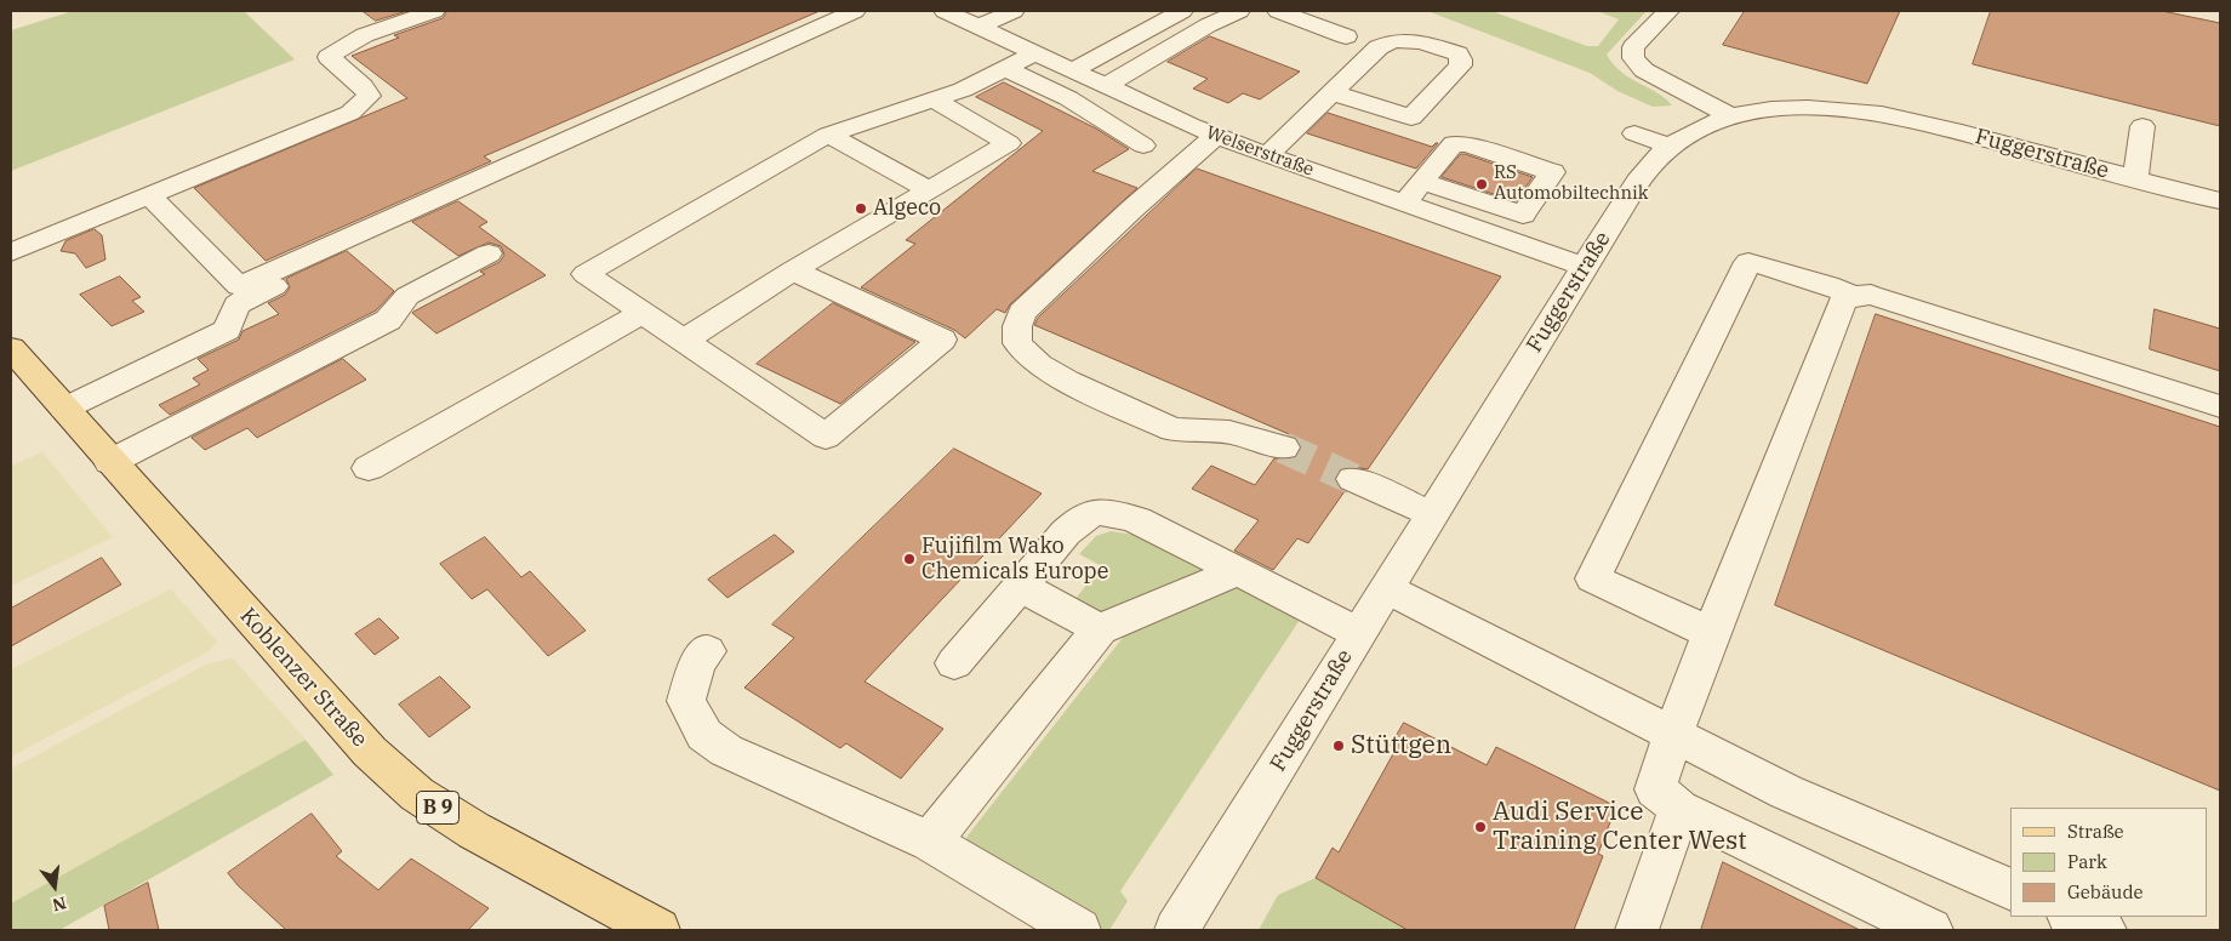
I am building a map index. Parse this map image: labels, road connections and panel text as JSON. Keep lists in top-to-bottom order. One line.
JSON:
{"streets":{"main road":["Koblenzer Straße","B 9"],"street":["Welserstraße","Fuggerstraße"]},"crossings":[["Welserstraße","Fuggerstraße"]],"places":["RS Automobiltechnik","Algeco","Fujifilm Wako Chemicals Europe","Stüttgen","Audi Service Training Center West"],"legend":["Straße","Park","Gebäude"],"north":"bottom"}
